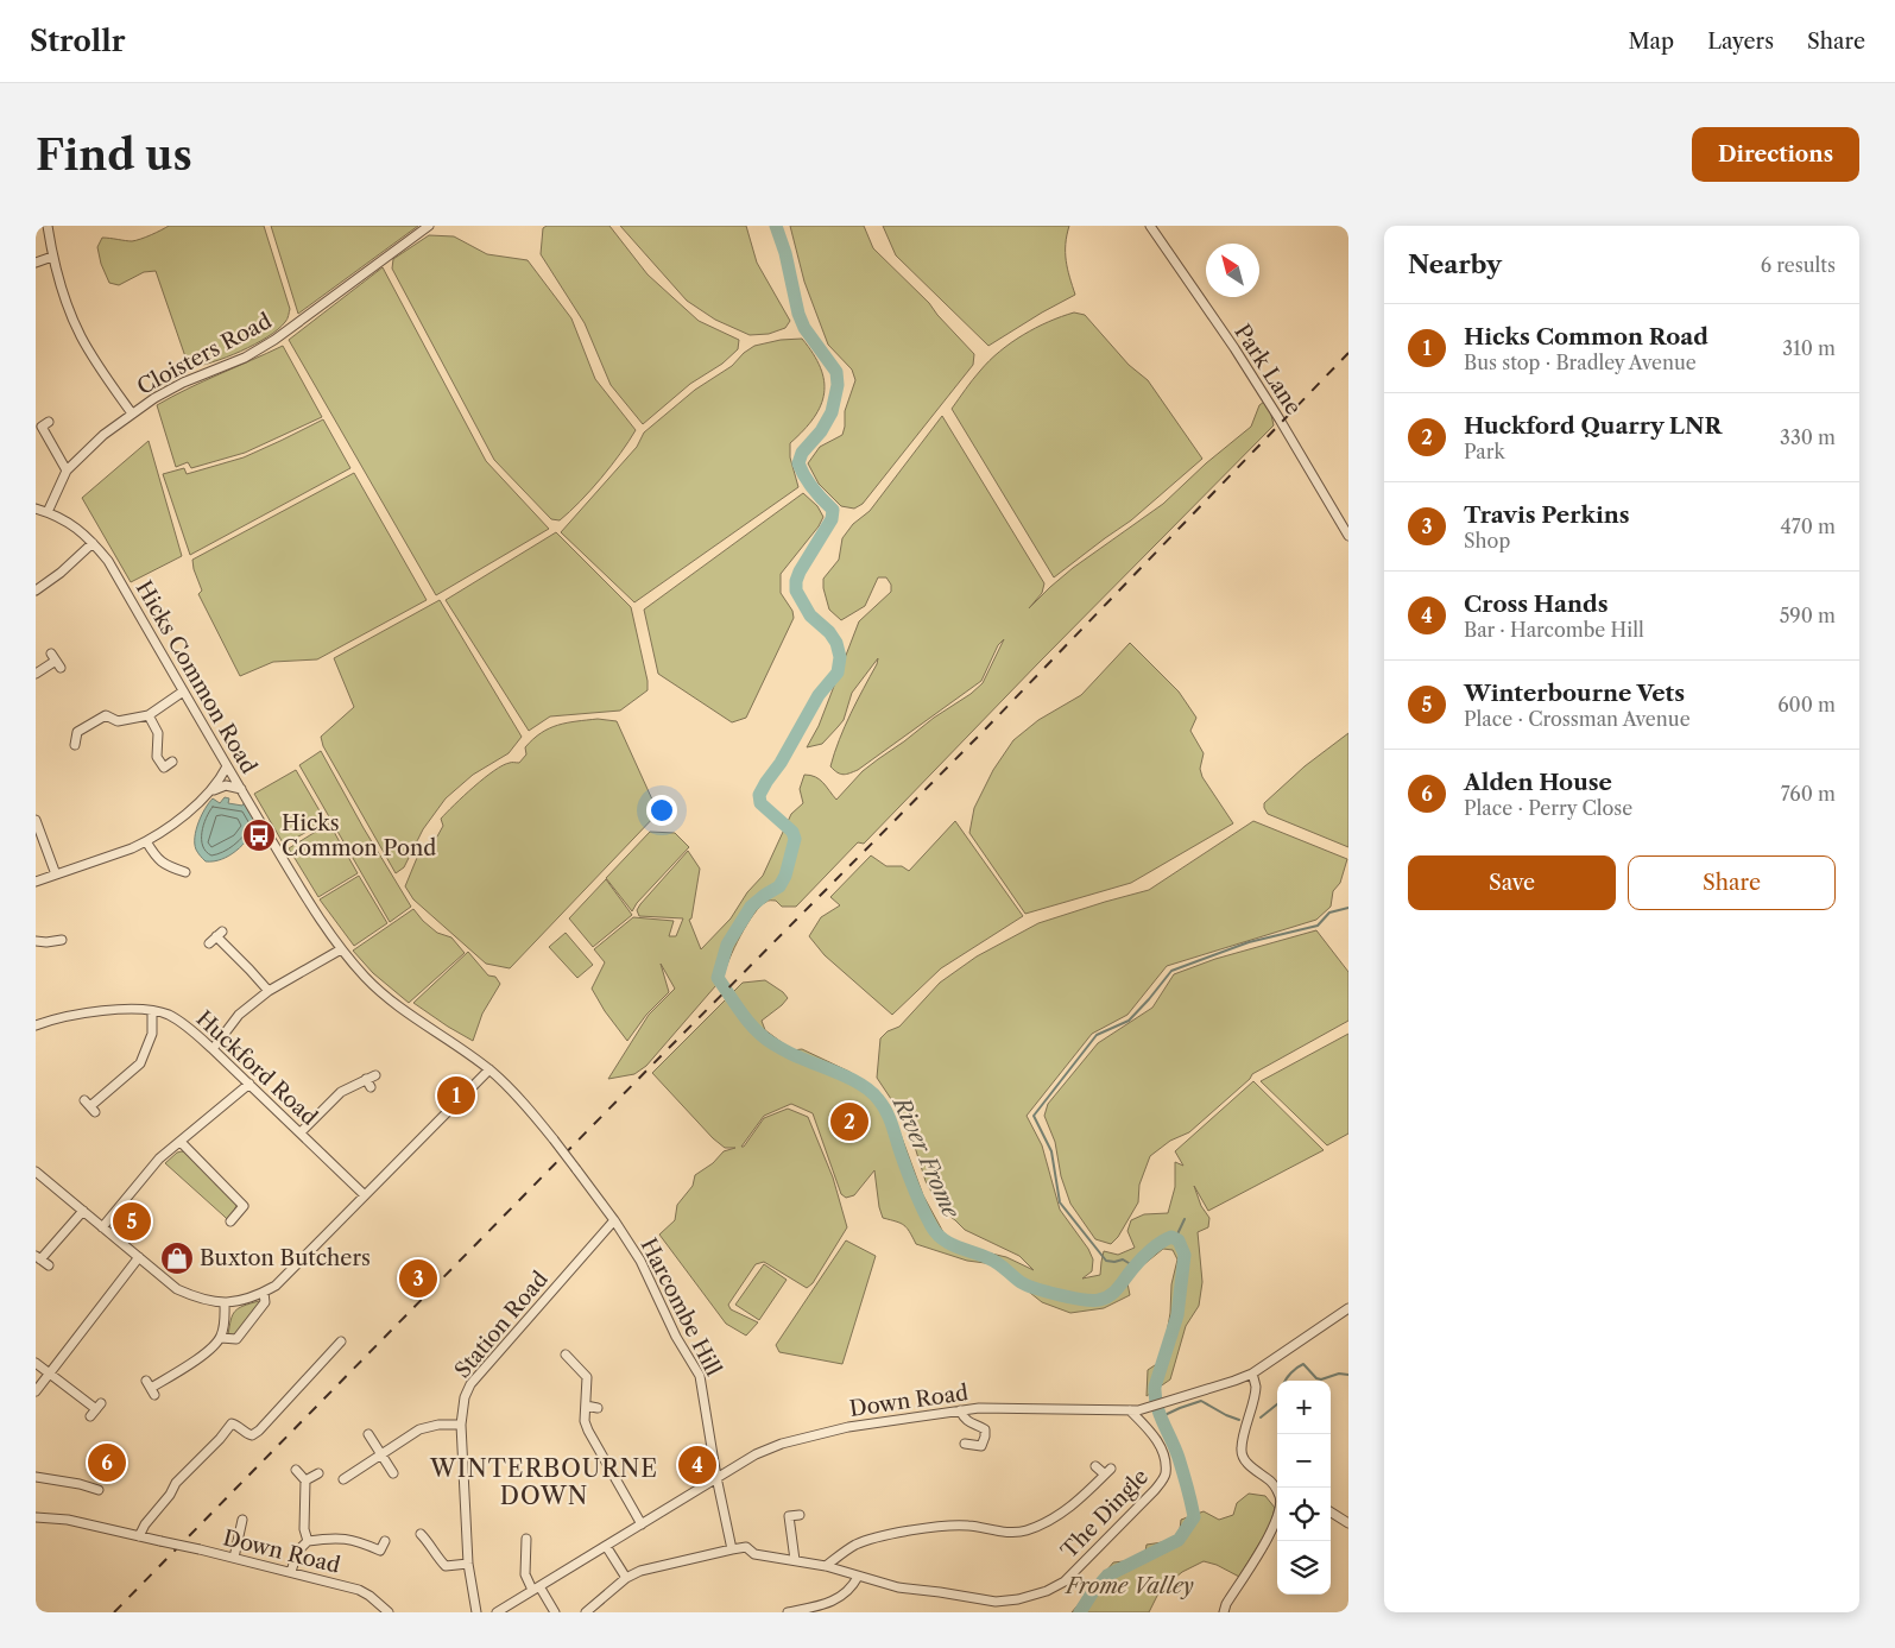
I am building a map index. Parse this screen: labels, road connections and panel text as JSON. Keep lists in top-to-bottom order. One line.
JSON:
{"streets":{"street":["Cloisters Road","Park Lane","Hicks Common Road","Huckford Road","Harcombe Hill","Station Road","Down Road","The Dingle"]},"crossings":[["Cloisters Road","Hicks Common Road"],["Hicks Common Road","Harcombe Hill"],["Harcombe Hill","Station Road"],["Harcombe Hill","Down Road"],["Harcombe Hill","The Dingle"],["Down Road","The Dingle"]],"districts":["WINTERBOURNE DOWN"],"water":["River Frome"],"parks":["Frome Valley"],"places":{"bus stop":["Hicks Common Pond"],"shop":["Buxton Butchers"]},"north":"top left","page":{"header":"Strollr","nav":["Map","Layers","Share"],"buttons":["Directions",["Save","Share"]],"title":"Find us","heading":["Nearby","6 results"],"list":[{"mark":"1","name":"Hicks Common Road","note":"Bus stop · Bradley Avenue","value":"310 m"},{"mark":"2","name":"Huckford Quarry LNR","note":"Park","value":"330 m"},{"mark":"3","name":"Travis Perkins","note":"Shop","value":"470 m"},{"mark":"4","name":"Cross Hands","note":"Bar · Harcombe Hill","value":"590 m"},{"mark":"5","name":"Winterbourne Vets","note":"Place · Crossman Avenue","value":"600 m"},{"mark":"6","name":"Alden House","note":"Place · Perry Close","value":"760 m"}],"pins":["1","2","5","3","6","4"],"map_buttons":["+","−"]}}
